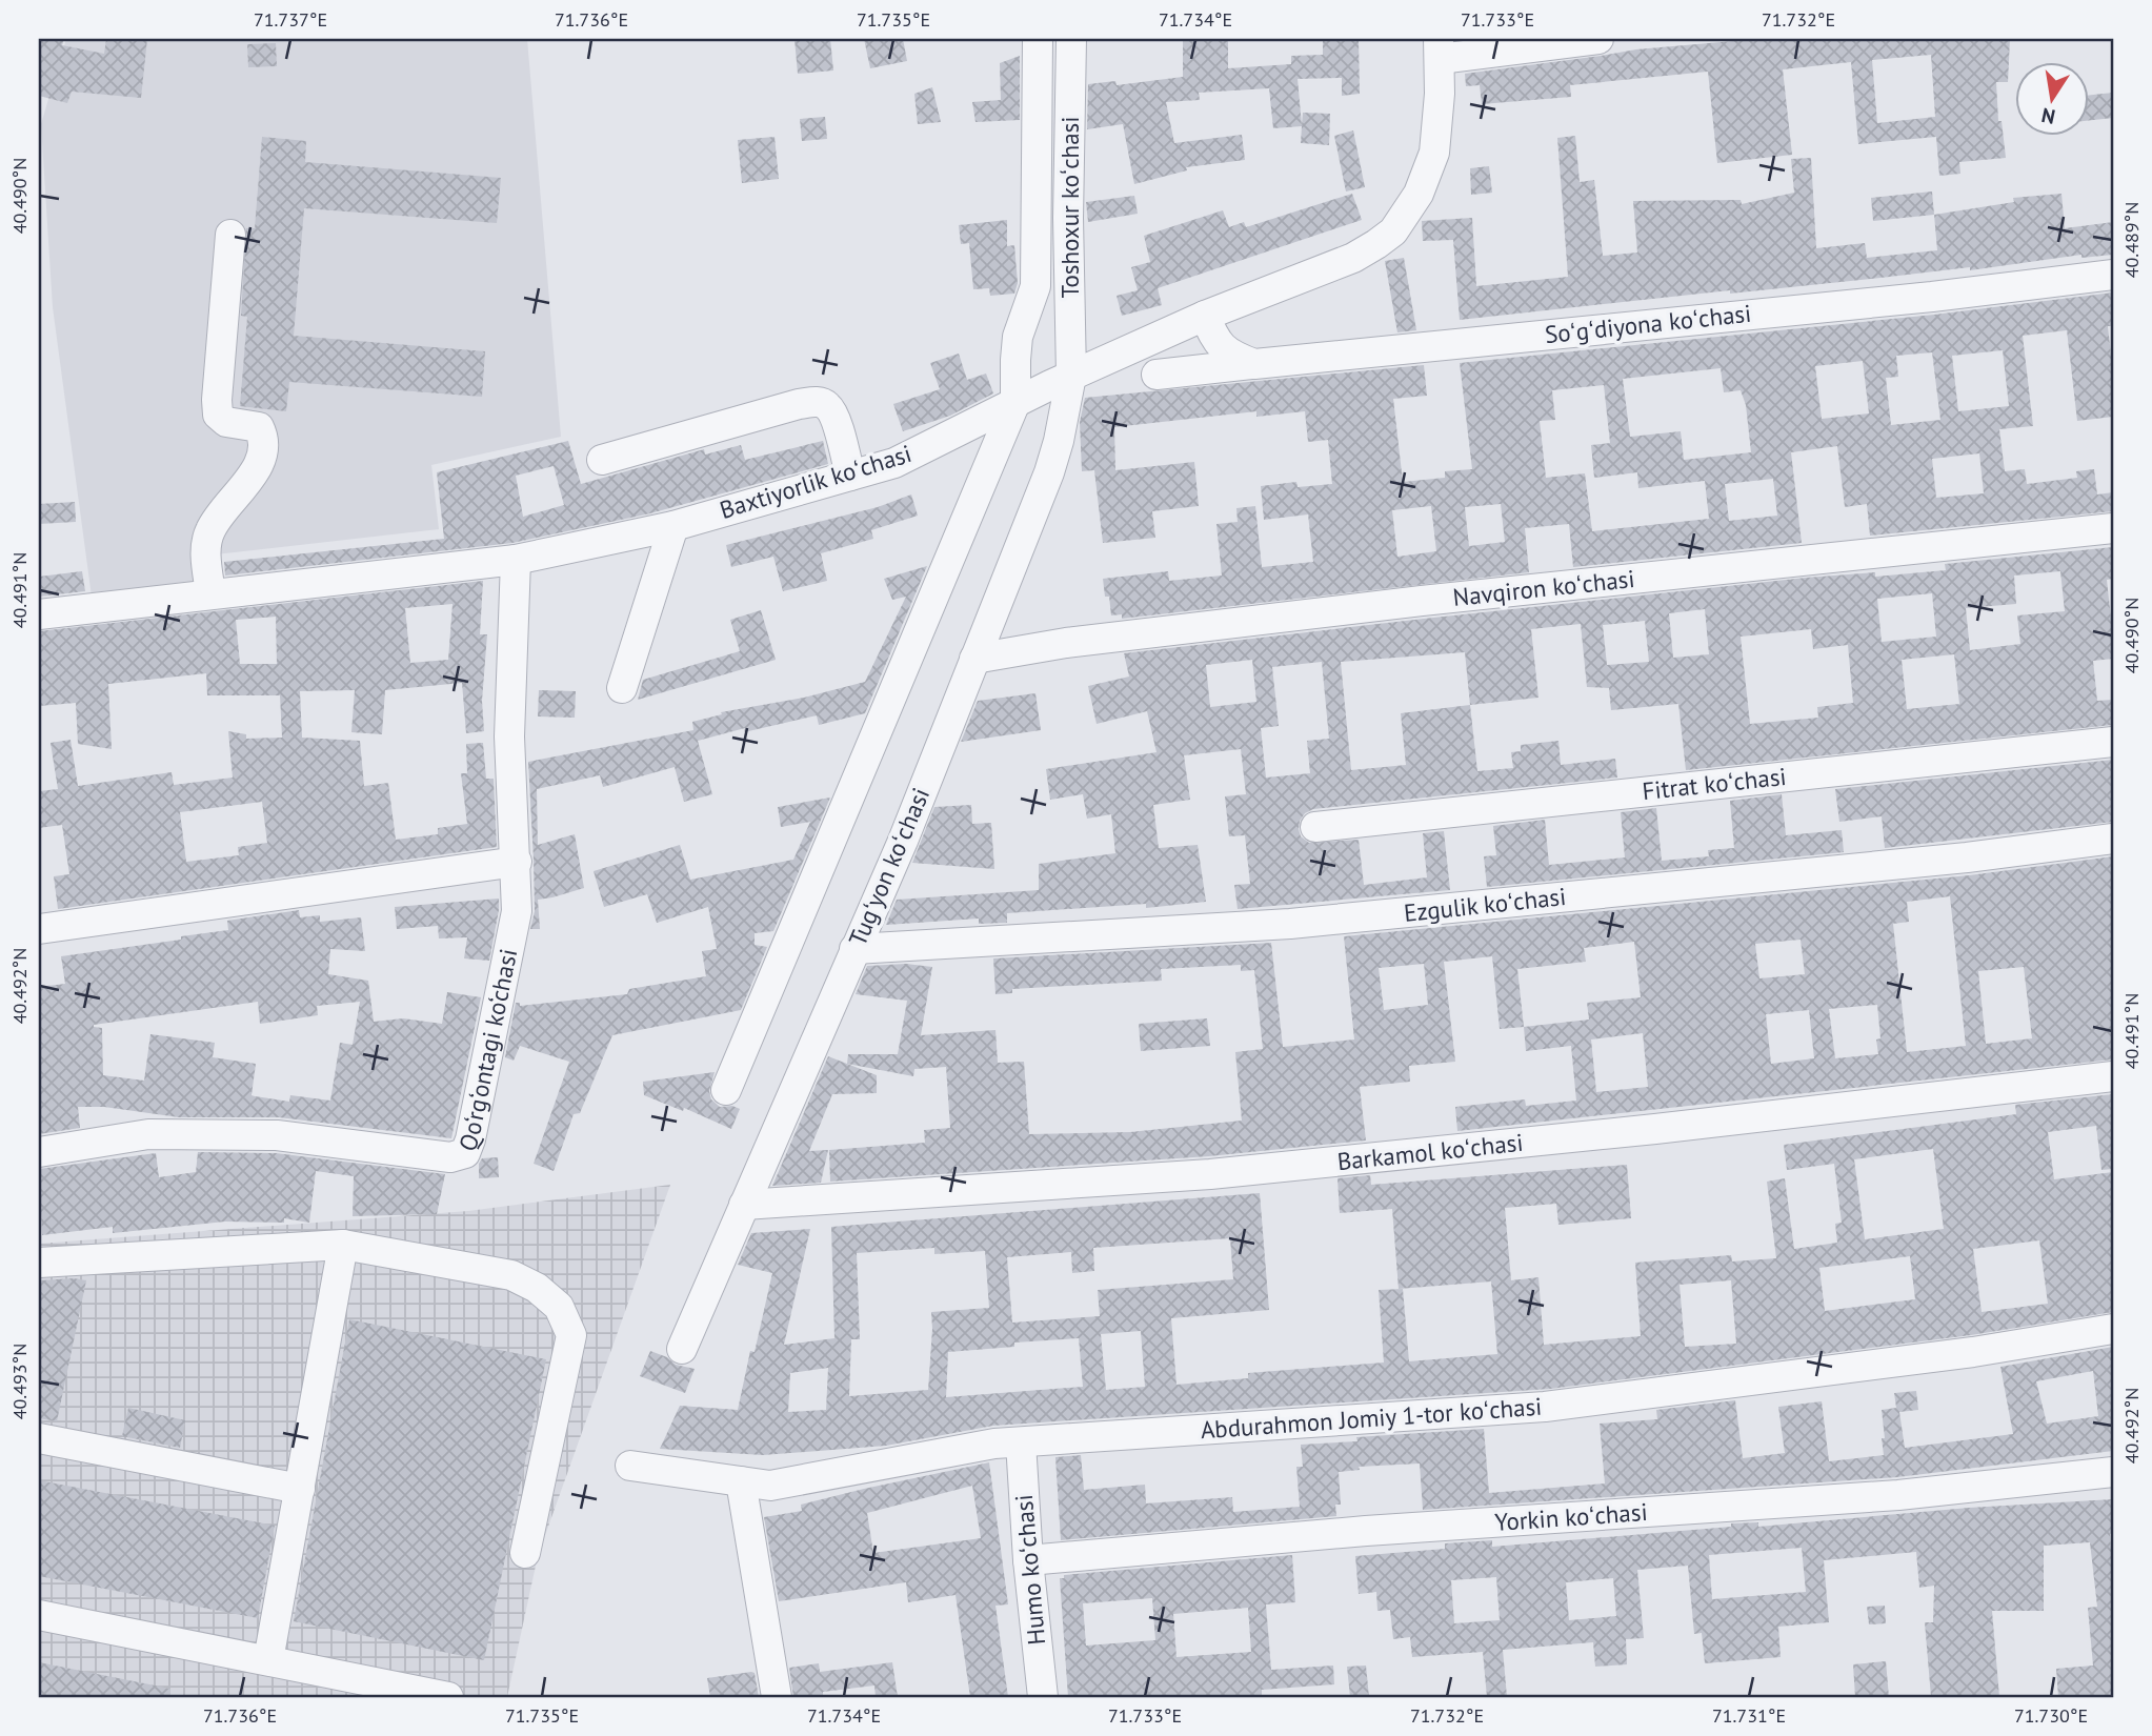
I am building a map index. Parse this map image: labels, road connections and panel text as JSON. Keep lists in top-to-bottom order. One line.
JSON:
{"streets":{"street":["Toshoxur koʻchasi","Soʻgʻdiyona koʻchasi","Baxtiyorlik koʻchasi","Navqiron koʻchasi","Fitrat koʻchasi","Tugʻyon koʻchasi","Ezgulik koʻchasi","Qo‘rg‘ontagi ko‘chasi","Barkamol koʻchasi","Abdurahmon Jomiy 1-tor koʻchasi","Yorkin koʻchasi","Humo koʻchasi"]},"crossings":[["Toshoxur koʻchasi","Baxtiyorlik koʻchasi"],["Toshoxur koʻchasi","Tugʻyon koʻchasi"],["Baxtiyorlik koʻchasi","Tugʻyon koʻchasi"],["Baxtiyorlik koʻchasi","Qo‘rg‘ontagi ko‘chasi"],["Navqiron koʻchasi","Tugʻyon koʻchasi"],["Tugʻyon koʻchasi","Ezgulik koʻchasi"],["Tugʻyon koʻchasi","Barkamol koʻchasi"],["Abdurahmon Jomiy 1-tor koʻchasi","Humo koʻchasi"],["Yorkin koʻchasi","Humo koʻchasi"]],"north":"bottom","coordinates":["71.737°E","71.736°E","71.735°E","71.734°E","71.733°E","71.732°E","40.490°N","40.489°N","40.491°N","40.492°N","40.493°N","71.731°E","71.730°E"]}
